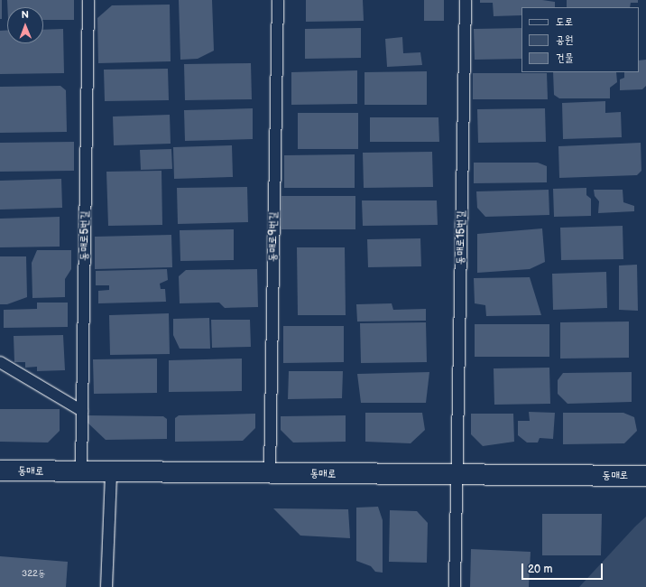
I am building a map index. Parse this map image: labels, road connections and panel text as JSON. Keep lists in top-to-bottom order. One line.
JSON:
{"streets":{"street":["동매로"],"lane":["동매로5번길","동매로9번길","동매로15번길"]},"crossings":[["동매로5번길","동매로"],["동매로9번길","동매로"],["동매로15번길","동매로"]],"house_numbers":["322동"],"legend":["도로","공원","건물"],"scale_bar":"20 m","north":"top"}
